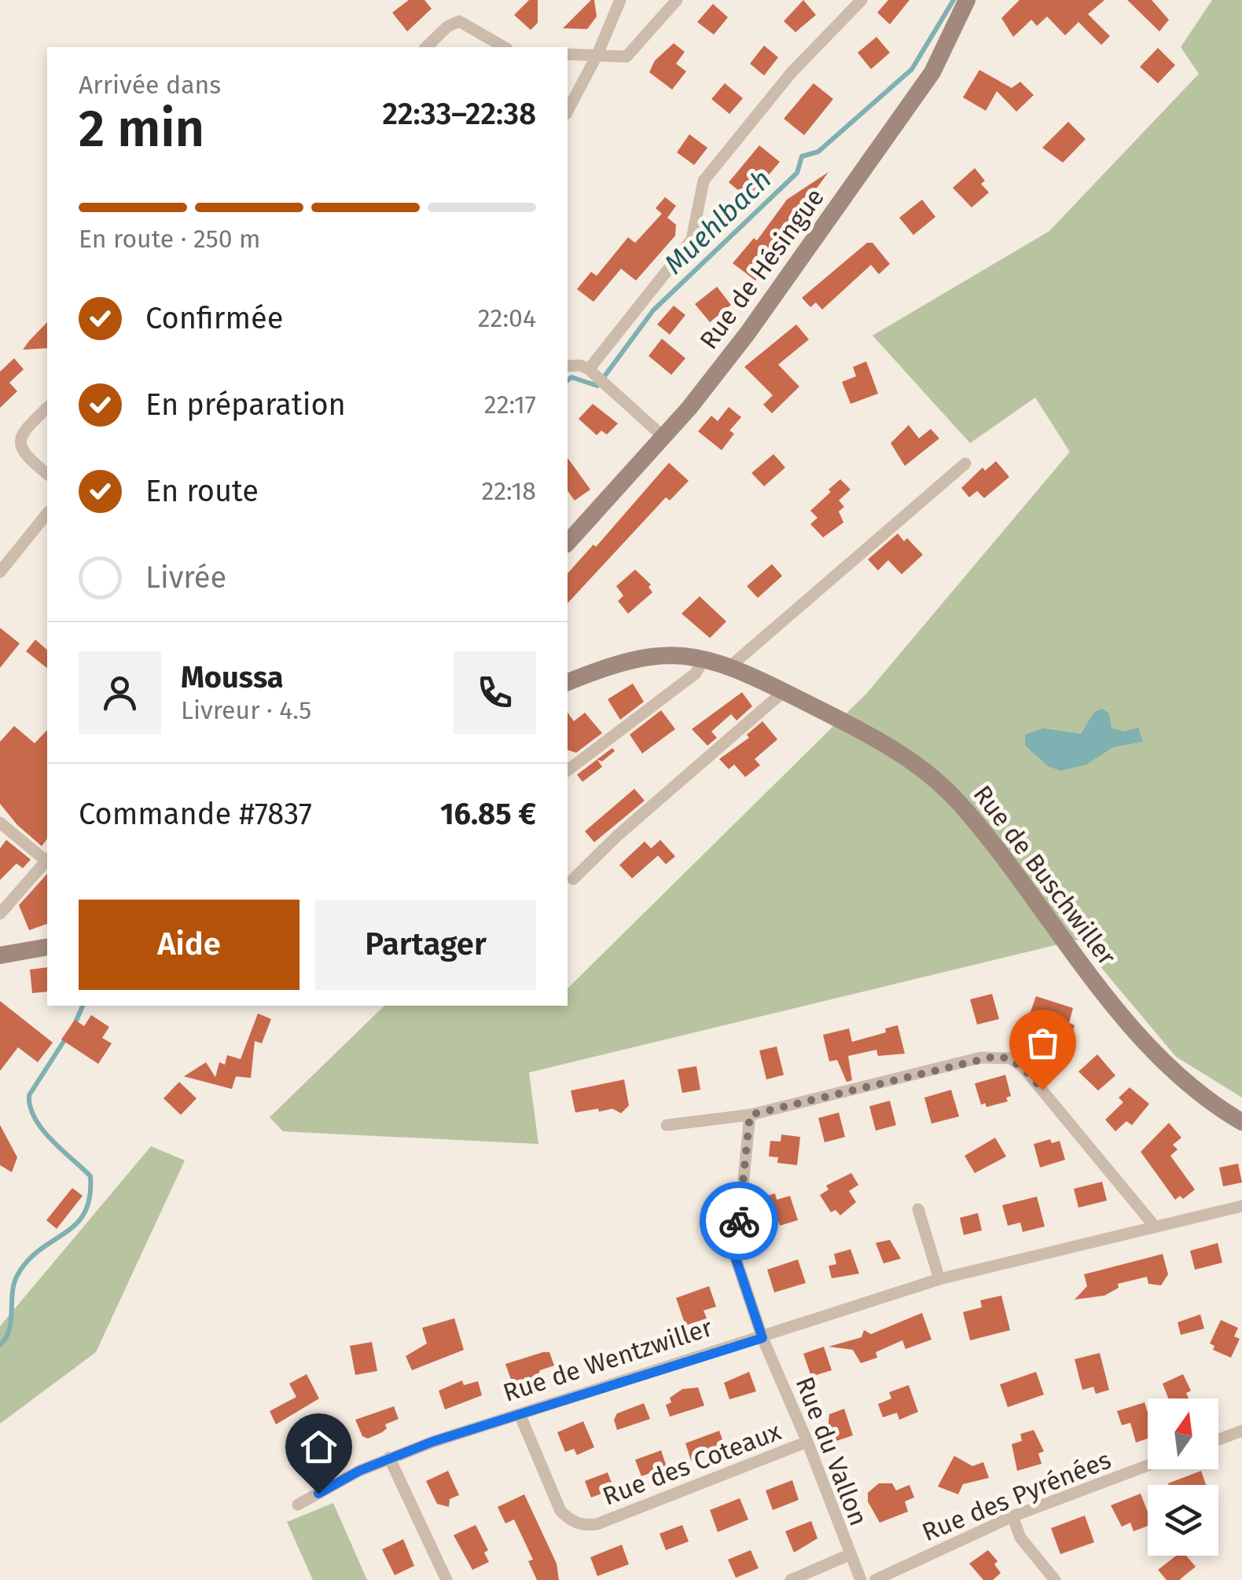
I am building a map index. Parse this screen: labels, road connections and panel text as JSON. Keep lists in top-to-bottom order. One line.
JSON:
{"streets":{"street":["Rue de Hésingue","Rue de Buschwiller","Rue de Wentzwiller","Rue du Vallon","Rue des Coteaux","Rue des Pyrénées"]},"crossings":[["Rue de Wentzwiller","Rue du Vallon"],["Rue de Wentzwiller","Rue des Coteaux"],["Rue du Vallon","Rue des Coteaux"]],"water":["Muehlbach"],"north":"top","page":{"heading":["2 min","Arrivée dans","22:33–22:38"],"panel":["Moussa","Livreur · 4.5","Commande #7837","16.85 €"],"bar":"En route · 250 m","list":[["Confirmée","22:04"],["En préparation","22:17"],["En route","22:18"],"Livrée"],"buttons":["Aide","Partager"]}}
